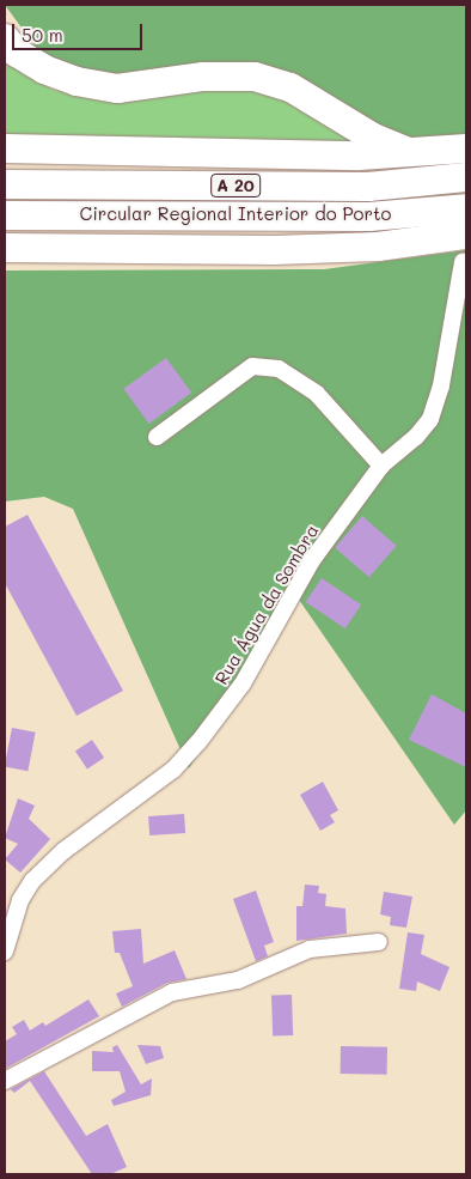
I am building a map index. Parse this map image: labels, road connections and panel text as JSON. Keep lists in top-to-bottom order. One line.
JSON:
{"streets":{"highway":["A 20","Circular Regional Interior do Porto"],"street":["Rua Água da Sombra"]},"scale_bar":"50 m"}
